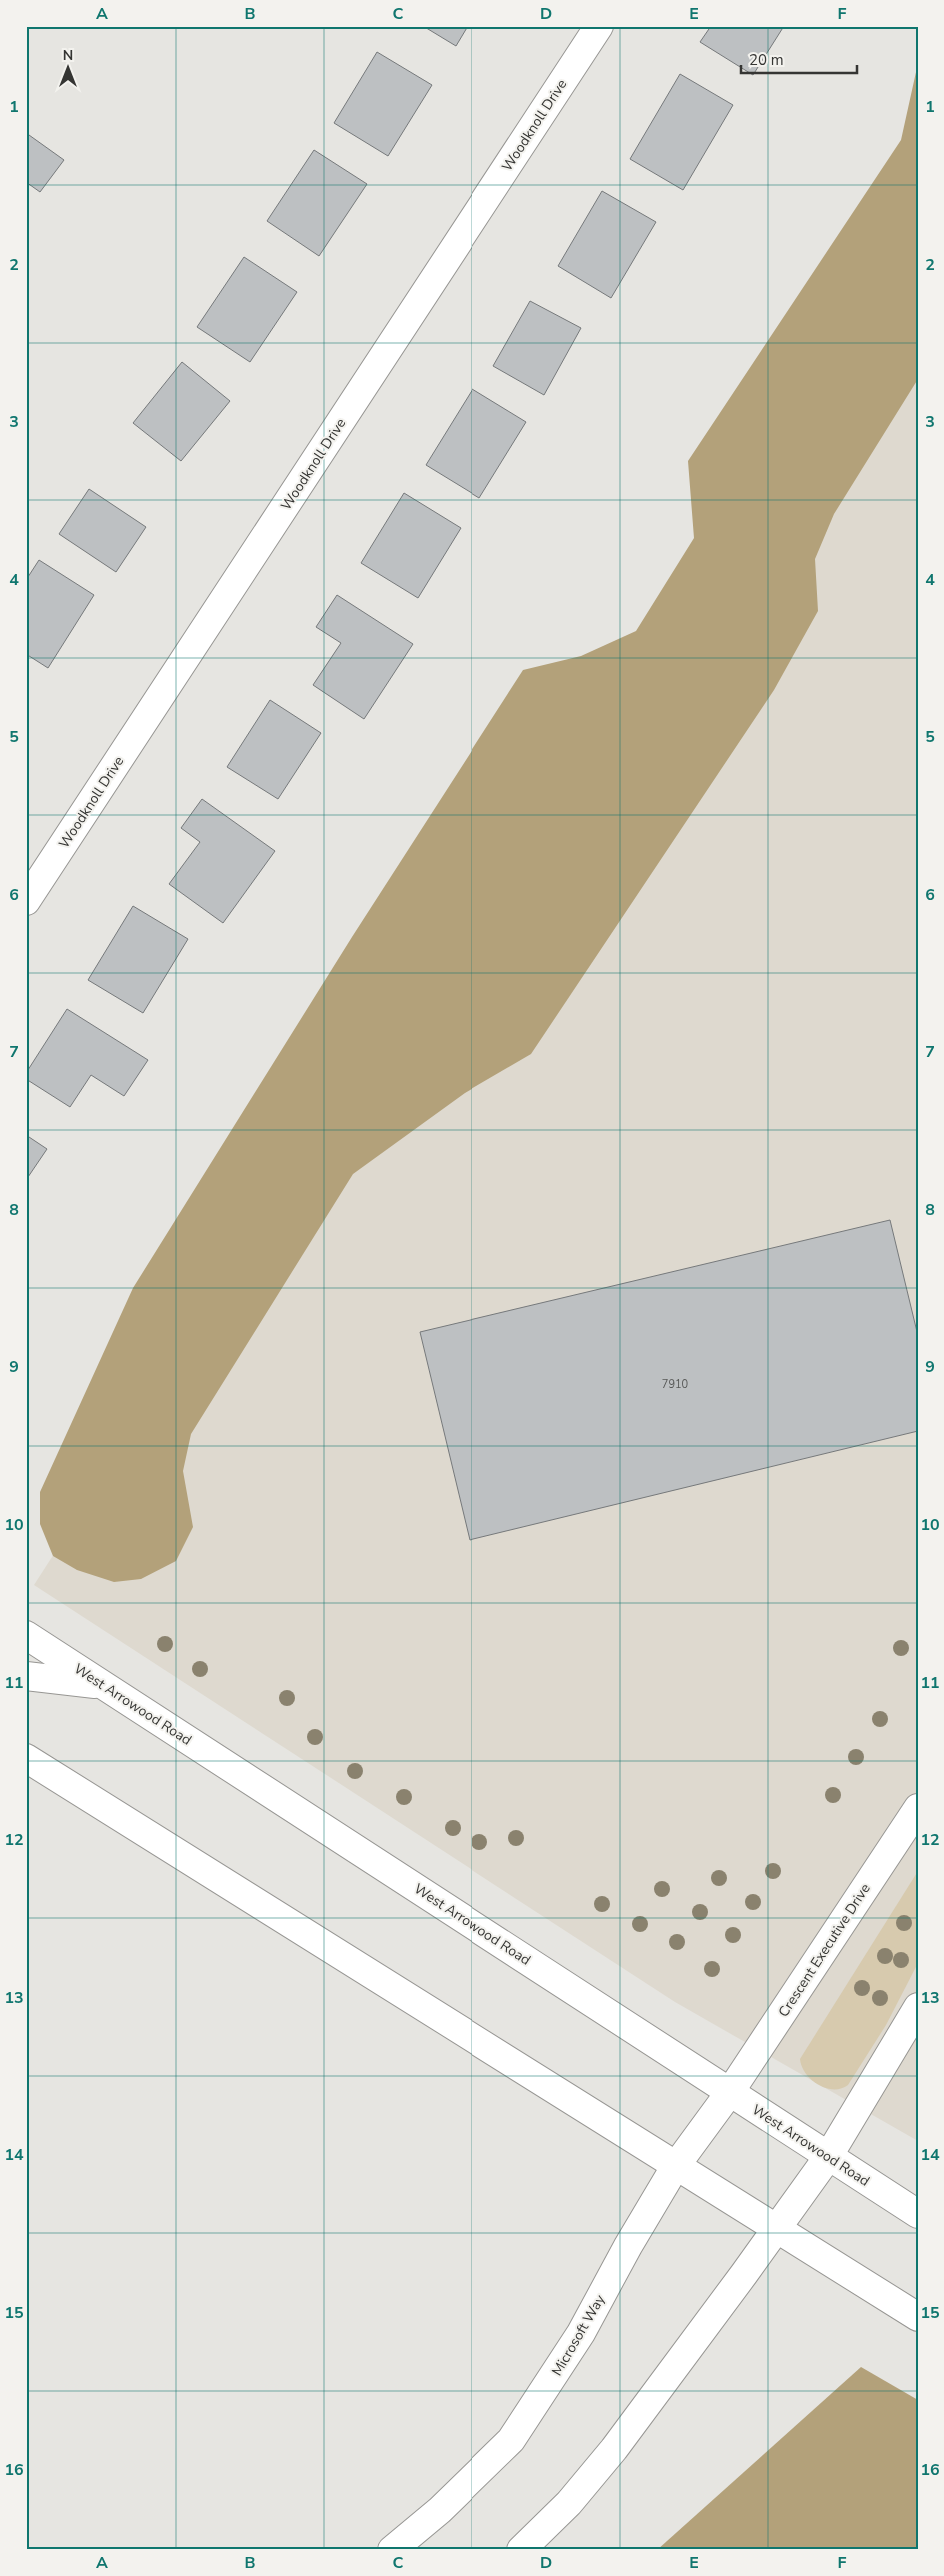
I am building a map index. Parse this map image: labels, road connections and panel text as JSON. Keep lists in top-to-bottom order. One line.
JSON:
{"streets":{"street":["Woodknoll Drive","West Arrowood Road","Crescent Executive Drive","Microsoft Way"]},"crossings":[["West Arrowood Road","Crescent Executive Drive"],["West Arrowood Road","Microsoft Way"],["Crescent Executive Drive","Microsoft Way"]],"house_numbers":["7910"],"scale_bar":"20 m","north":"top","grid":{"columns":["A","B","C","D","E","F"],"rows":["1","2","3","4","5","6","7","8","9","10","11","12","13","14","15","16"]}}
